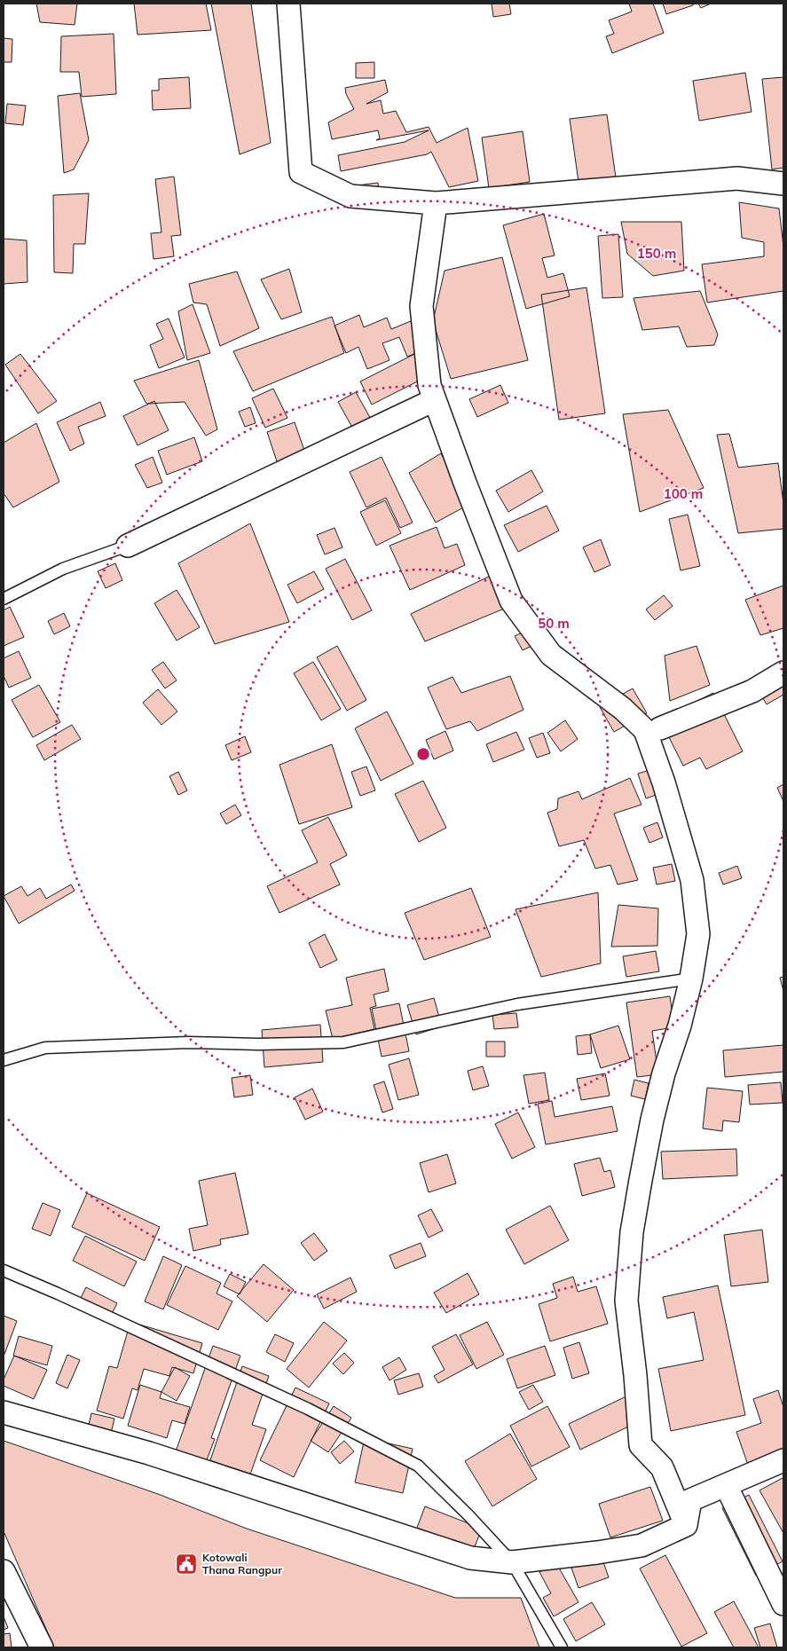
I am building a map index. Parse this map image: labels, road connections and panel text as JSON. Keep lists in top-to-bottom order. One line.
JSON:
{"places":{"public building":["Kotowali Thana Rangpur"]},"rings":["150 m","100 m","50 m"]}
